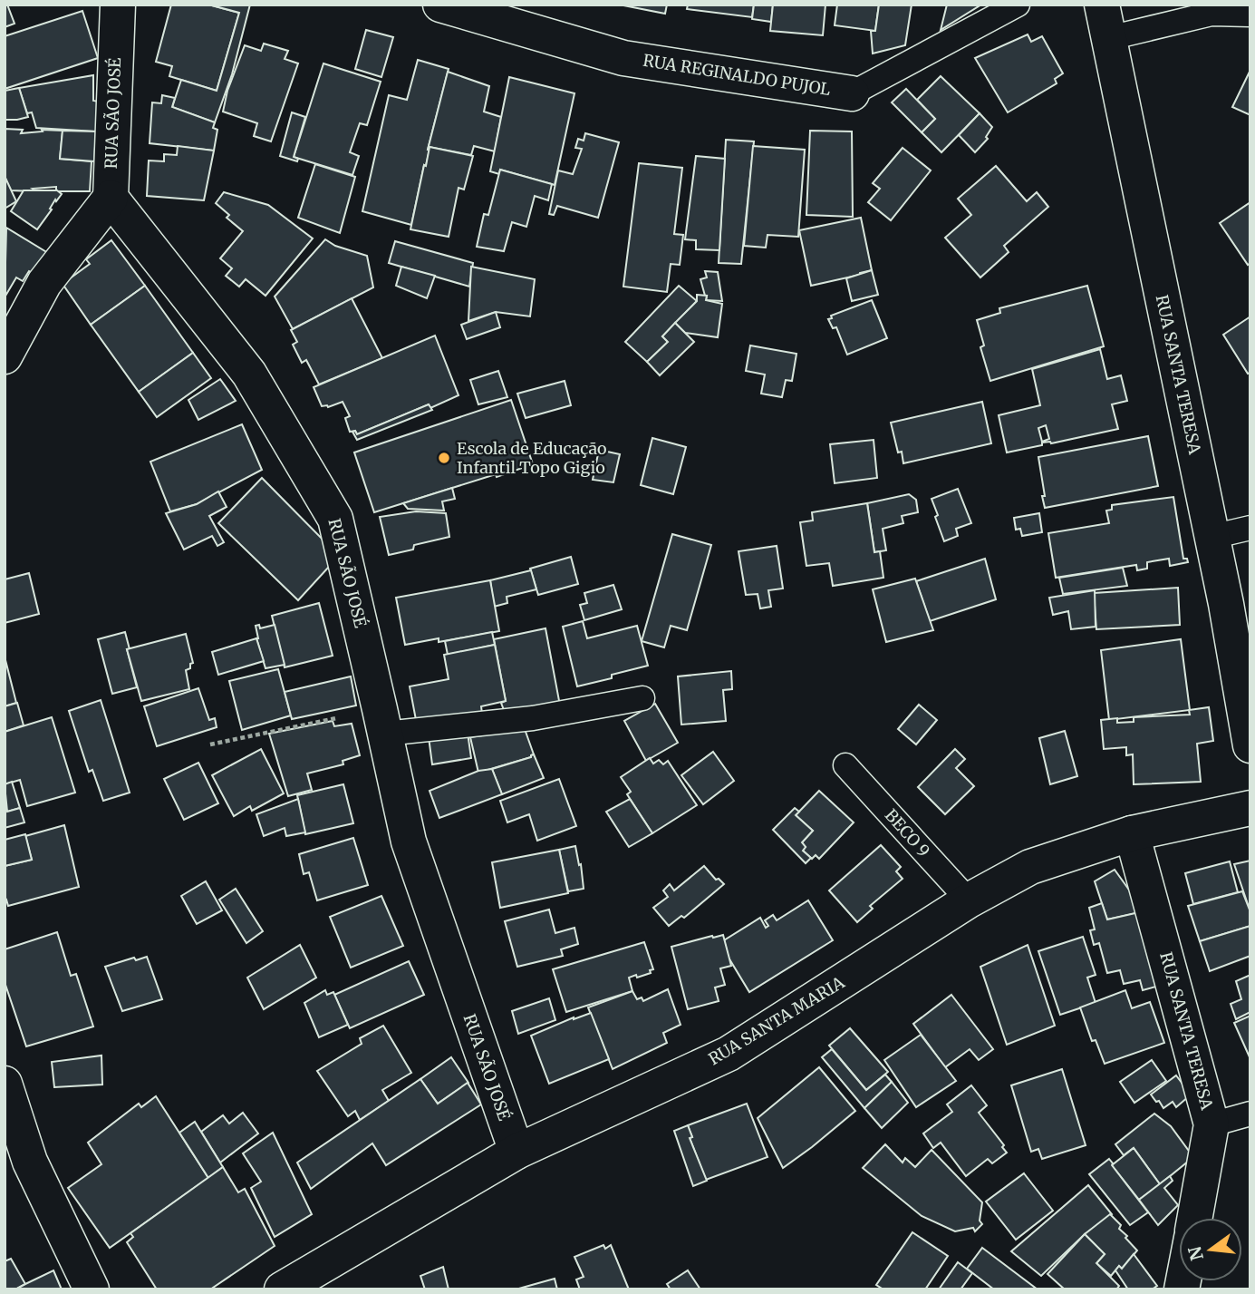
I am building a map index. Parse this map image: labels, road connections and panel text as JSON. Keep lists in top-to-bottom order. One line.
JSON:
{"streets":{"street":["RUA REGINALDO PUJOL","RUA SÃO JOSÉ","RUA SANTA TERESA","RUA SANTA MARIA"],"lane":["BECO 9"]},"crossings":[["RUA SÃO JOSÉ","RUA SANTA MARIA"],["RUA SANTA TERESA","RUA SANTA MARIA"],["BECO 9","RUA SANTA MARIA"]],"places":["Escola de Educação Infantil Topo Gigio"],"north":"left"}
